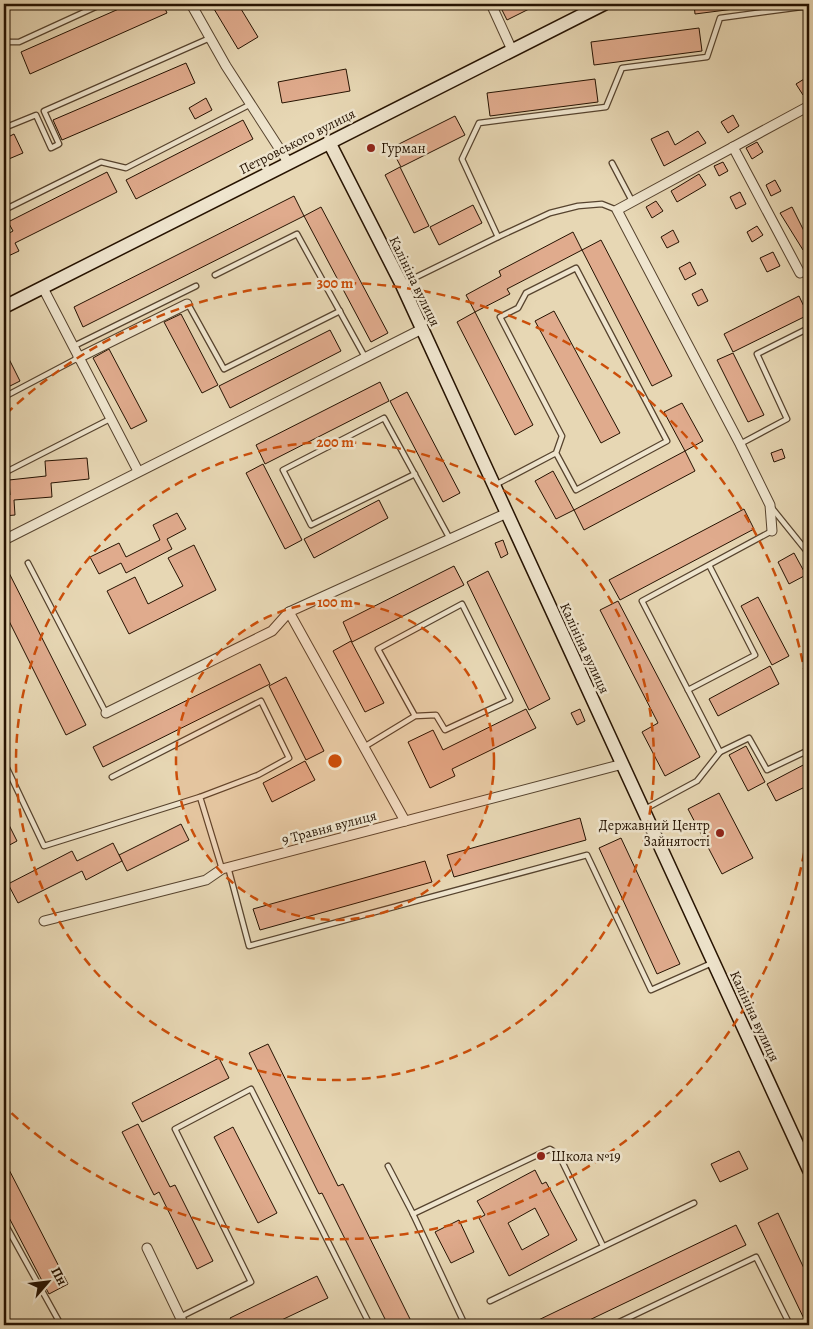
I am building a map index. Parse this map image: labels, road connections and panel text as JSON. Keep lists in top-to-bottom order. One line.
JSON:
{"streets":{"street":["Петровського вулиця","Калініна вулиця","9 Травня вулиця"]},"crossings":[["Петровського вулиця","Калініна вулиця"],["Калініна вулиця","9 Травня вулиця"]],"places":["Гурман","Державний Центр Зайнятості","Школа №19"],"north":"top right","rings":["300 m","200 m","100 m"]}
